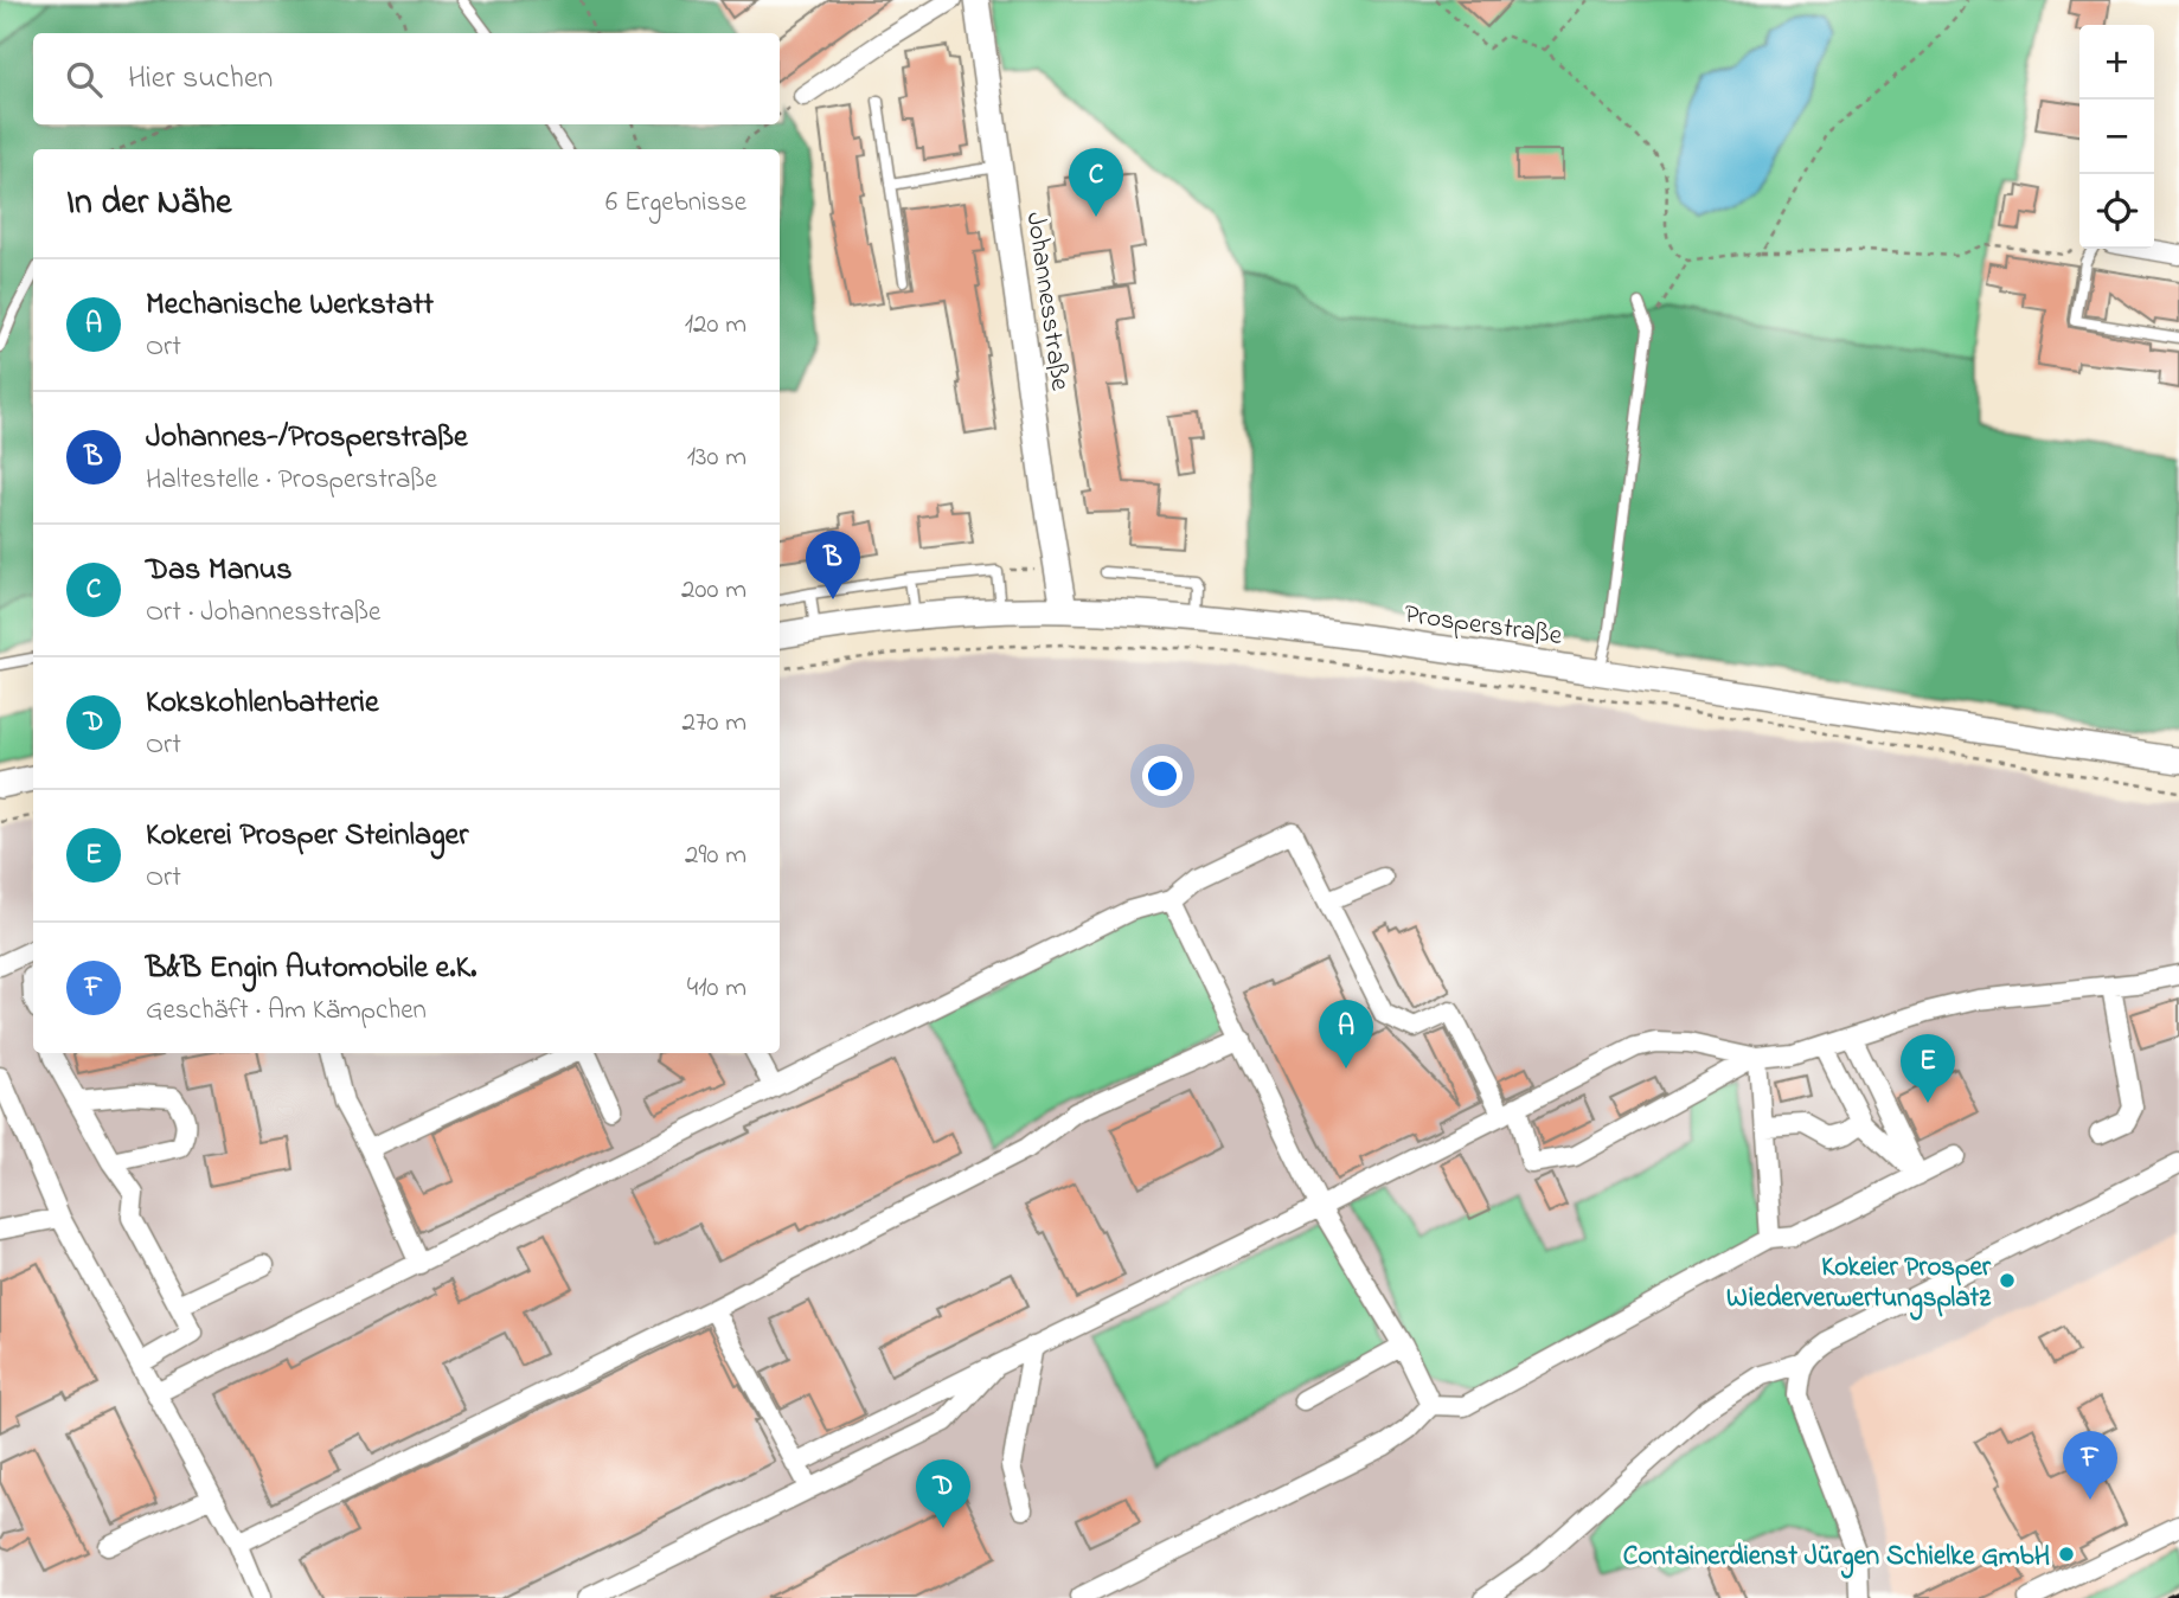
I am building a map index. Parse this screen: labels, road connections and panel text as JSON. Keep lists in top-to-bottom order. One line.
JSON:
{"streets":{"main road":["Johannesstraße","Prosperstraße"]},"crossings":[["Johannesstraße","Prosperstraße"]],"places":["Kokeier Prosper Wiederverwertungsplatz","Containerdienst Jürgen Schielke GmbH"],"page":{"map_buttons":["+","−"],"search":"Hier suchen","pins":["C","B","A","E","F","D"],"heading":["In der Nähe","6 Ergebnisse"],"list":[{"mark":"A","name":"Mechanische Werkstatt","note":"Ort","value":"120 m"},{"mark":"B","name":"Johannes-/Prosperstraße","note":"Haltestelle · Prosperstraße","value":"130 m"},{"mark":"C","name":"Das Manus","note":"Ort · Johannesstraße","value":"200 m"},{"mark":"D","name":"Kokskohlenbatterie","note":"Ort","value":"270 m"},{"mark":"E","name":"Kokerei Prosper Steinlager","note":"Ort","value":"290 m"},{"mark":"F","name":"B&B Engin Automobile e.K.","note":"Geschäft · Am Kämpchen","value":"410 m"}]}}
